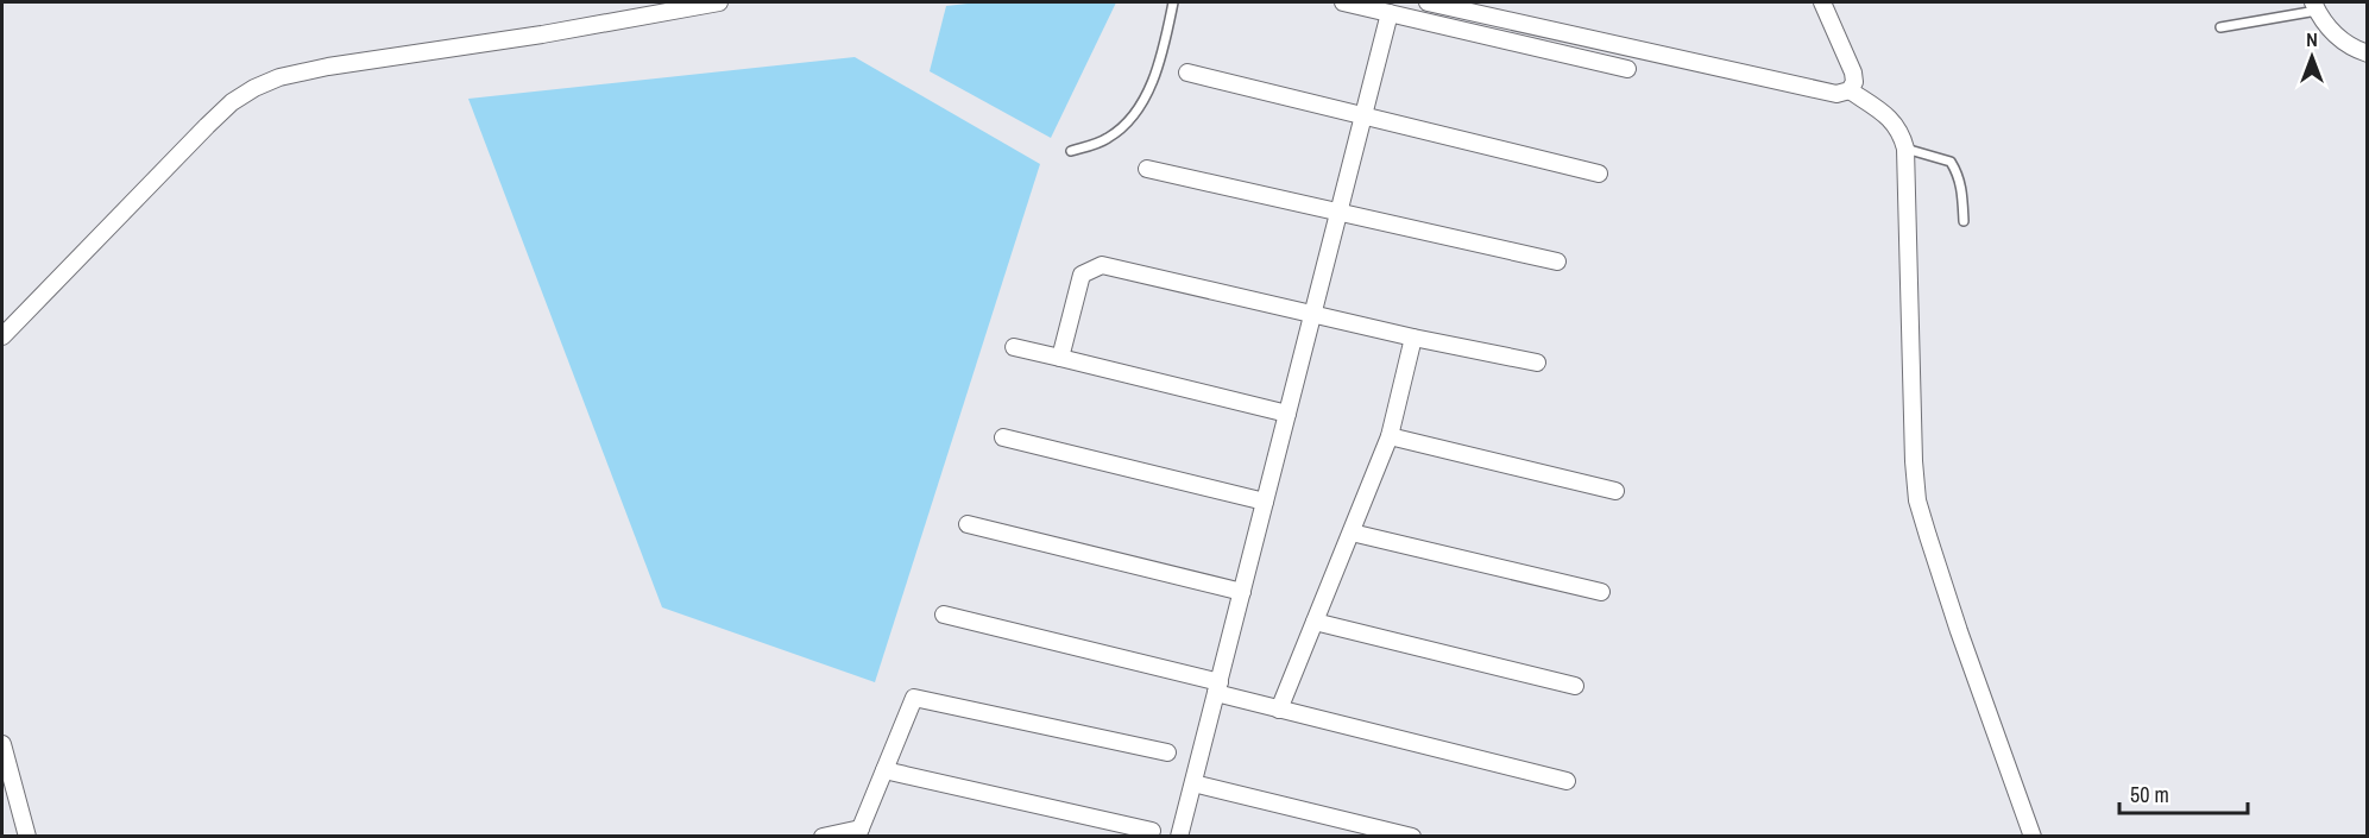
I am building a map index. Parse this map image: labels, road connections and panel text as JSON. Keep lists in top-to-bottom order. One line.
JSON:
{"scale_bar":"50 m","north":"top"}
